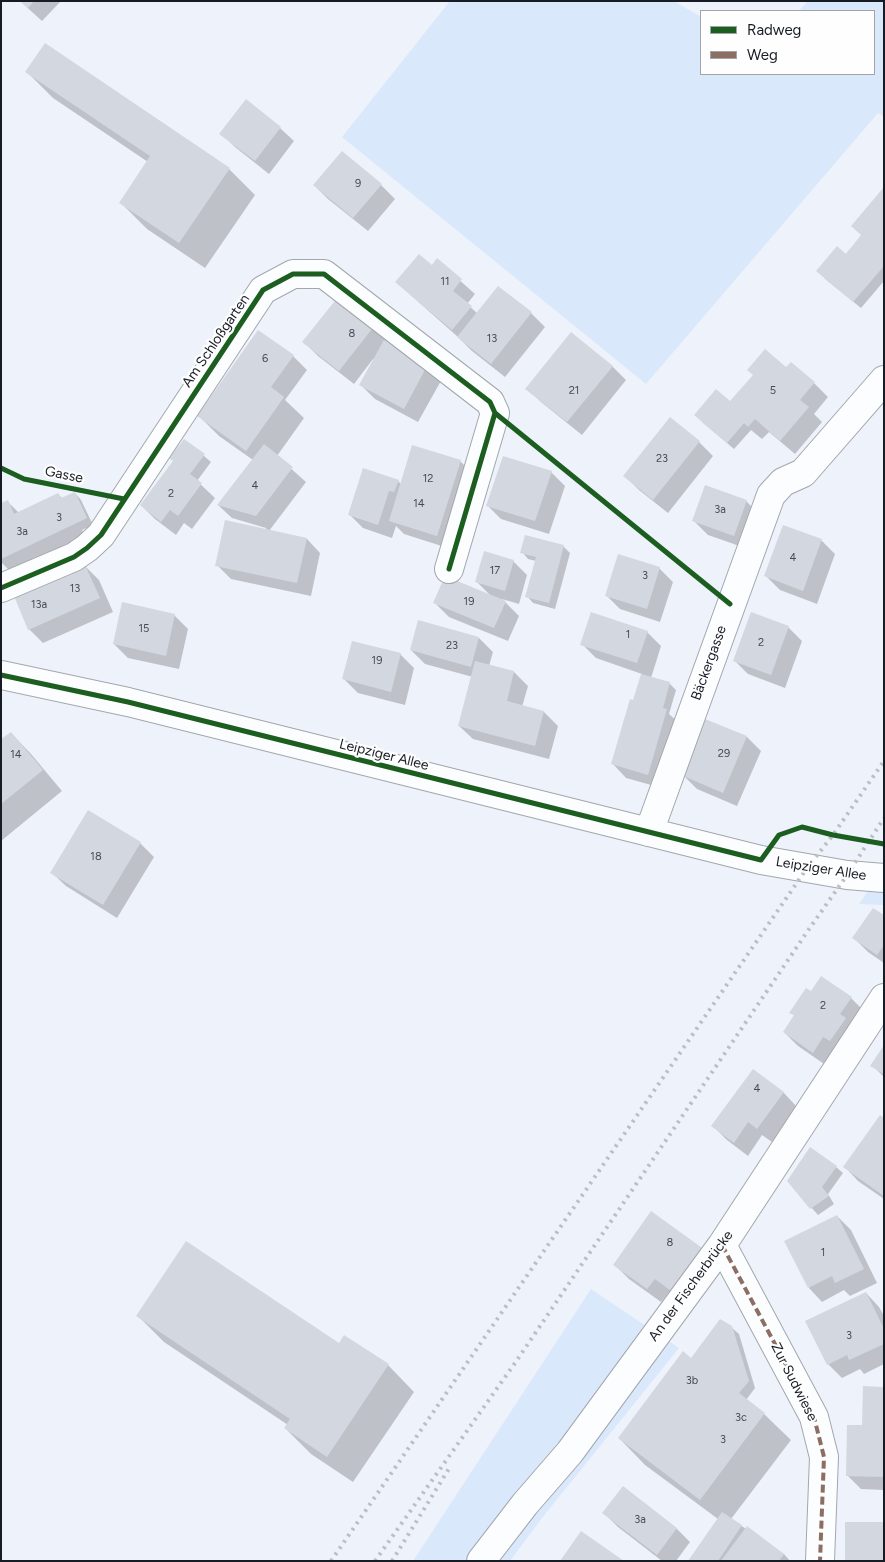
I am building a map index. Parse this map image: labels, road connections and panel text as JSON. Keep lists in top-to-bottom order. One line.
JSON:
{"streets":{"street":["Am Schloßgarten","Bäckergasse","Leipziger Allee","An der Fischerbrücke","Zur Sudwiese"],"cycle path":["Gasse"]},"crossings":[["Bäckergasse","Leipziger Allee"],["An der Fischerbrücke","Zur Sudwiese"]],"house_numbers":["9","11","8","13","6","21","5","23","12","4","2","14","3a","3","3a","4","17","3","13","19","13a","15","1","2","23","19","29","14","18","2","4","8","1","3","3b","3c","3","3a"],"legend":["Radweg","Weg"]}
